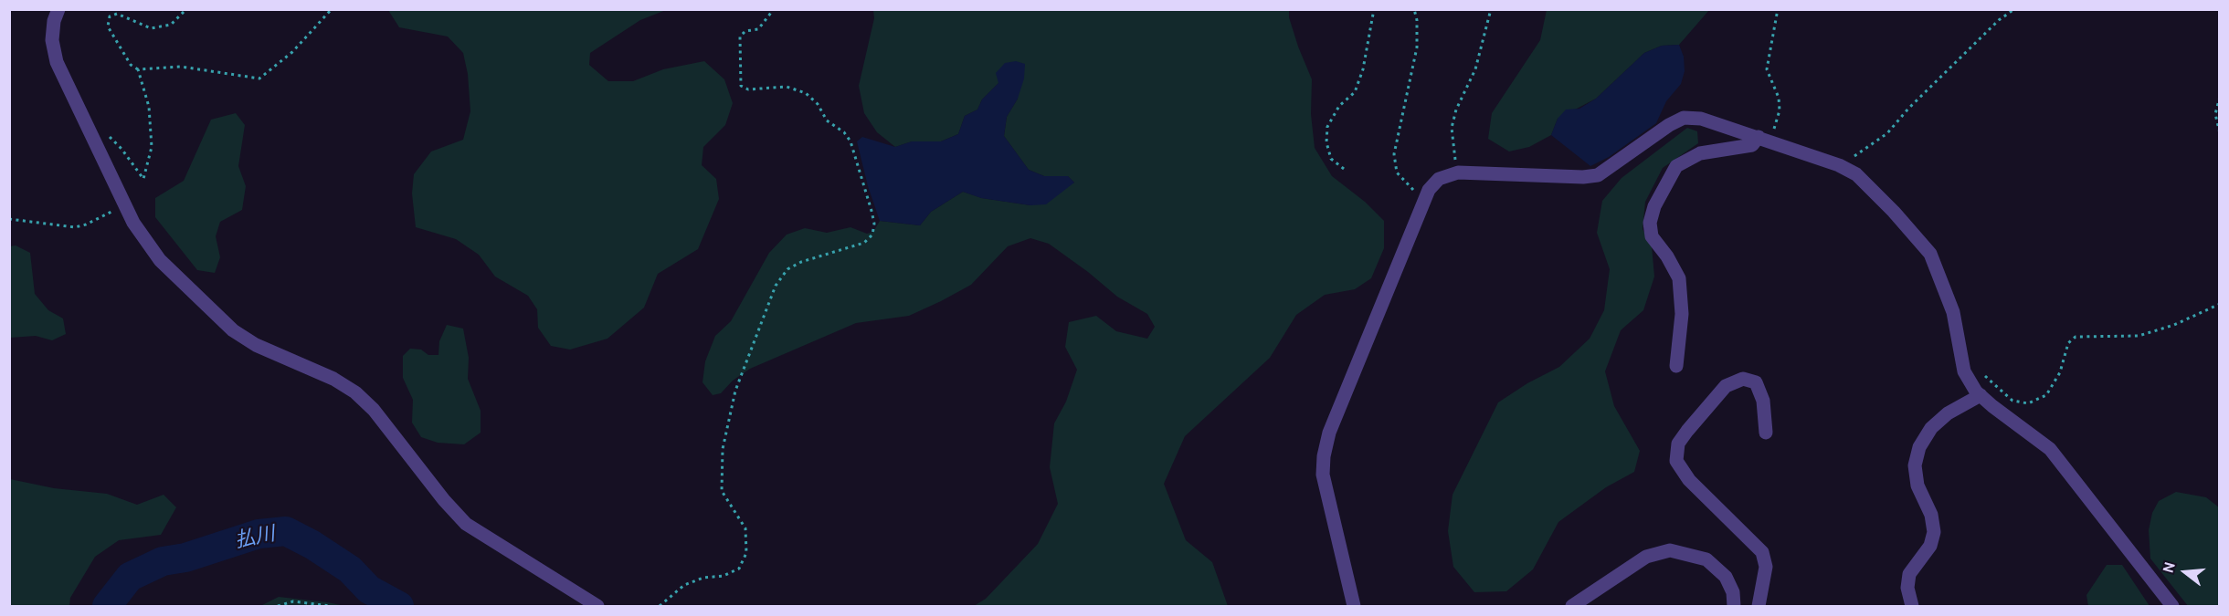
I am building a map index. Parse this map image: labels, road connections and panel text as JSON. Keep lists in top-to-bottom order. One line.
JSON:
{"water":["払川"],"north":"left"}
